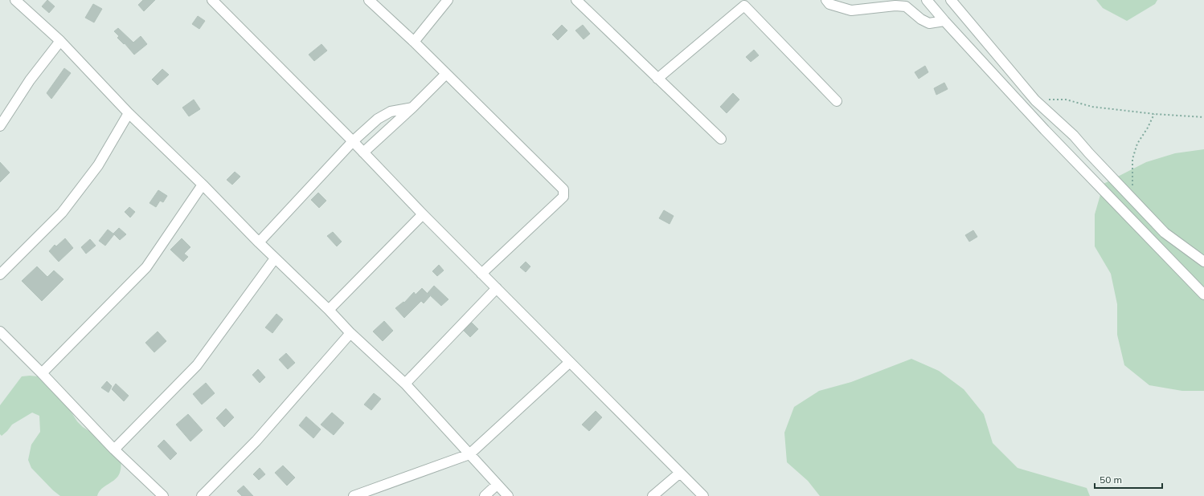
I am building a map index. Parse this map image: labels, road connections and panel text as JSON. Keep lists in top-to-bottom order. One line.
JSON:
{"scale_bar":"50 m"}
